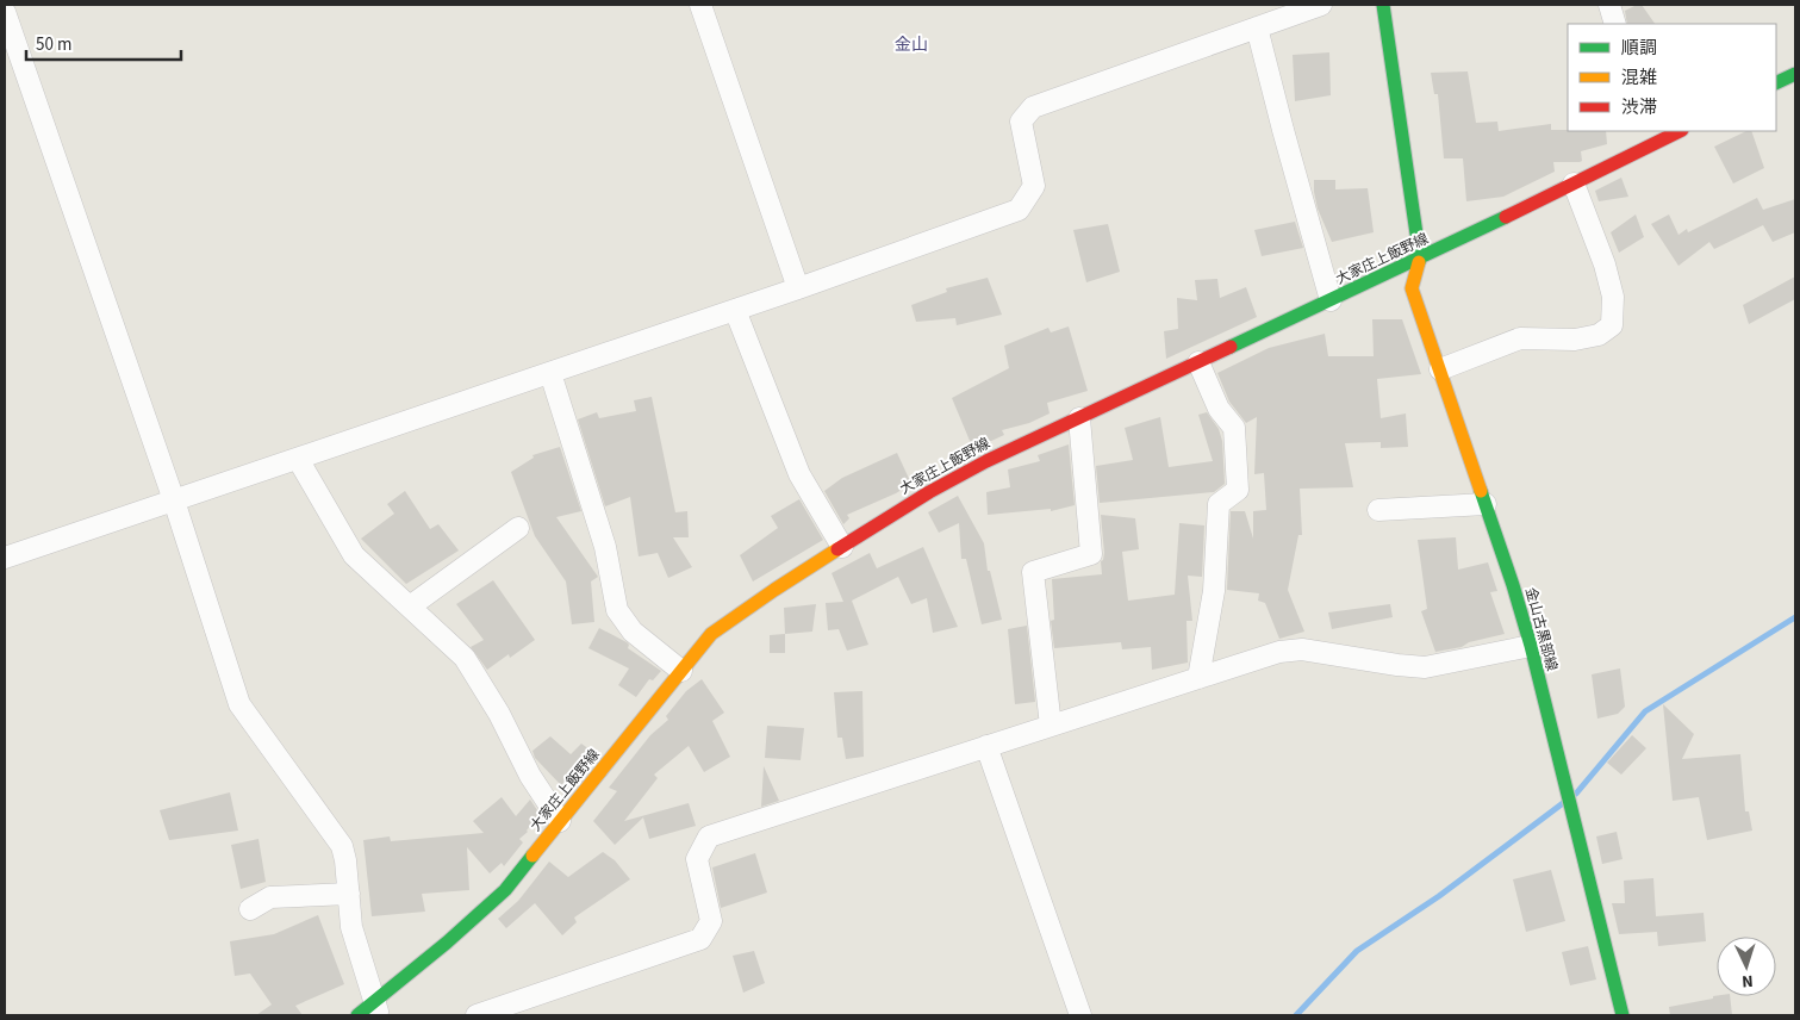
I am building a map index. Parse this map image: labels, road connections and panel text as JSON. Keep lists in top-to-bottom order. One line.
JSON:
{"streets":{"main road":["大家庄上飯野線","金山古黒部線"]},"crossings":[["大家庄上飯野線","金山古黒部線"]],"districts":["金山"],"legend":["順調","混雑","渋滞"],"scale_bar":"50 m","north":"bottom"}
